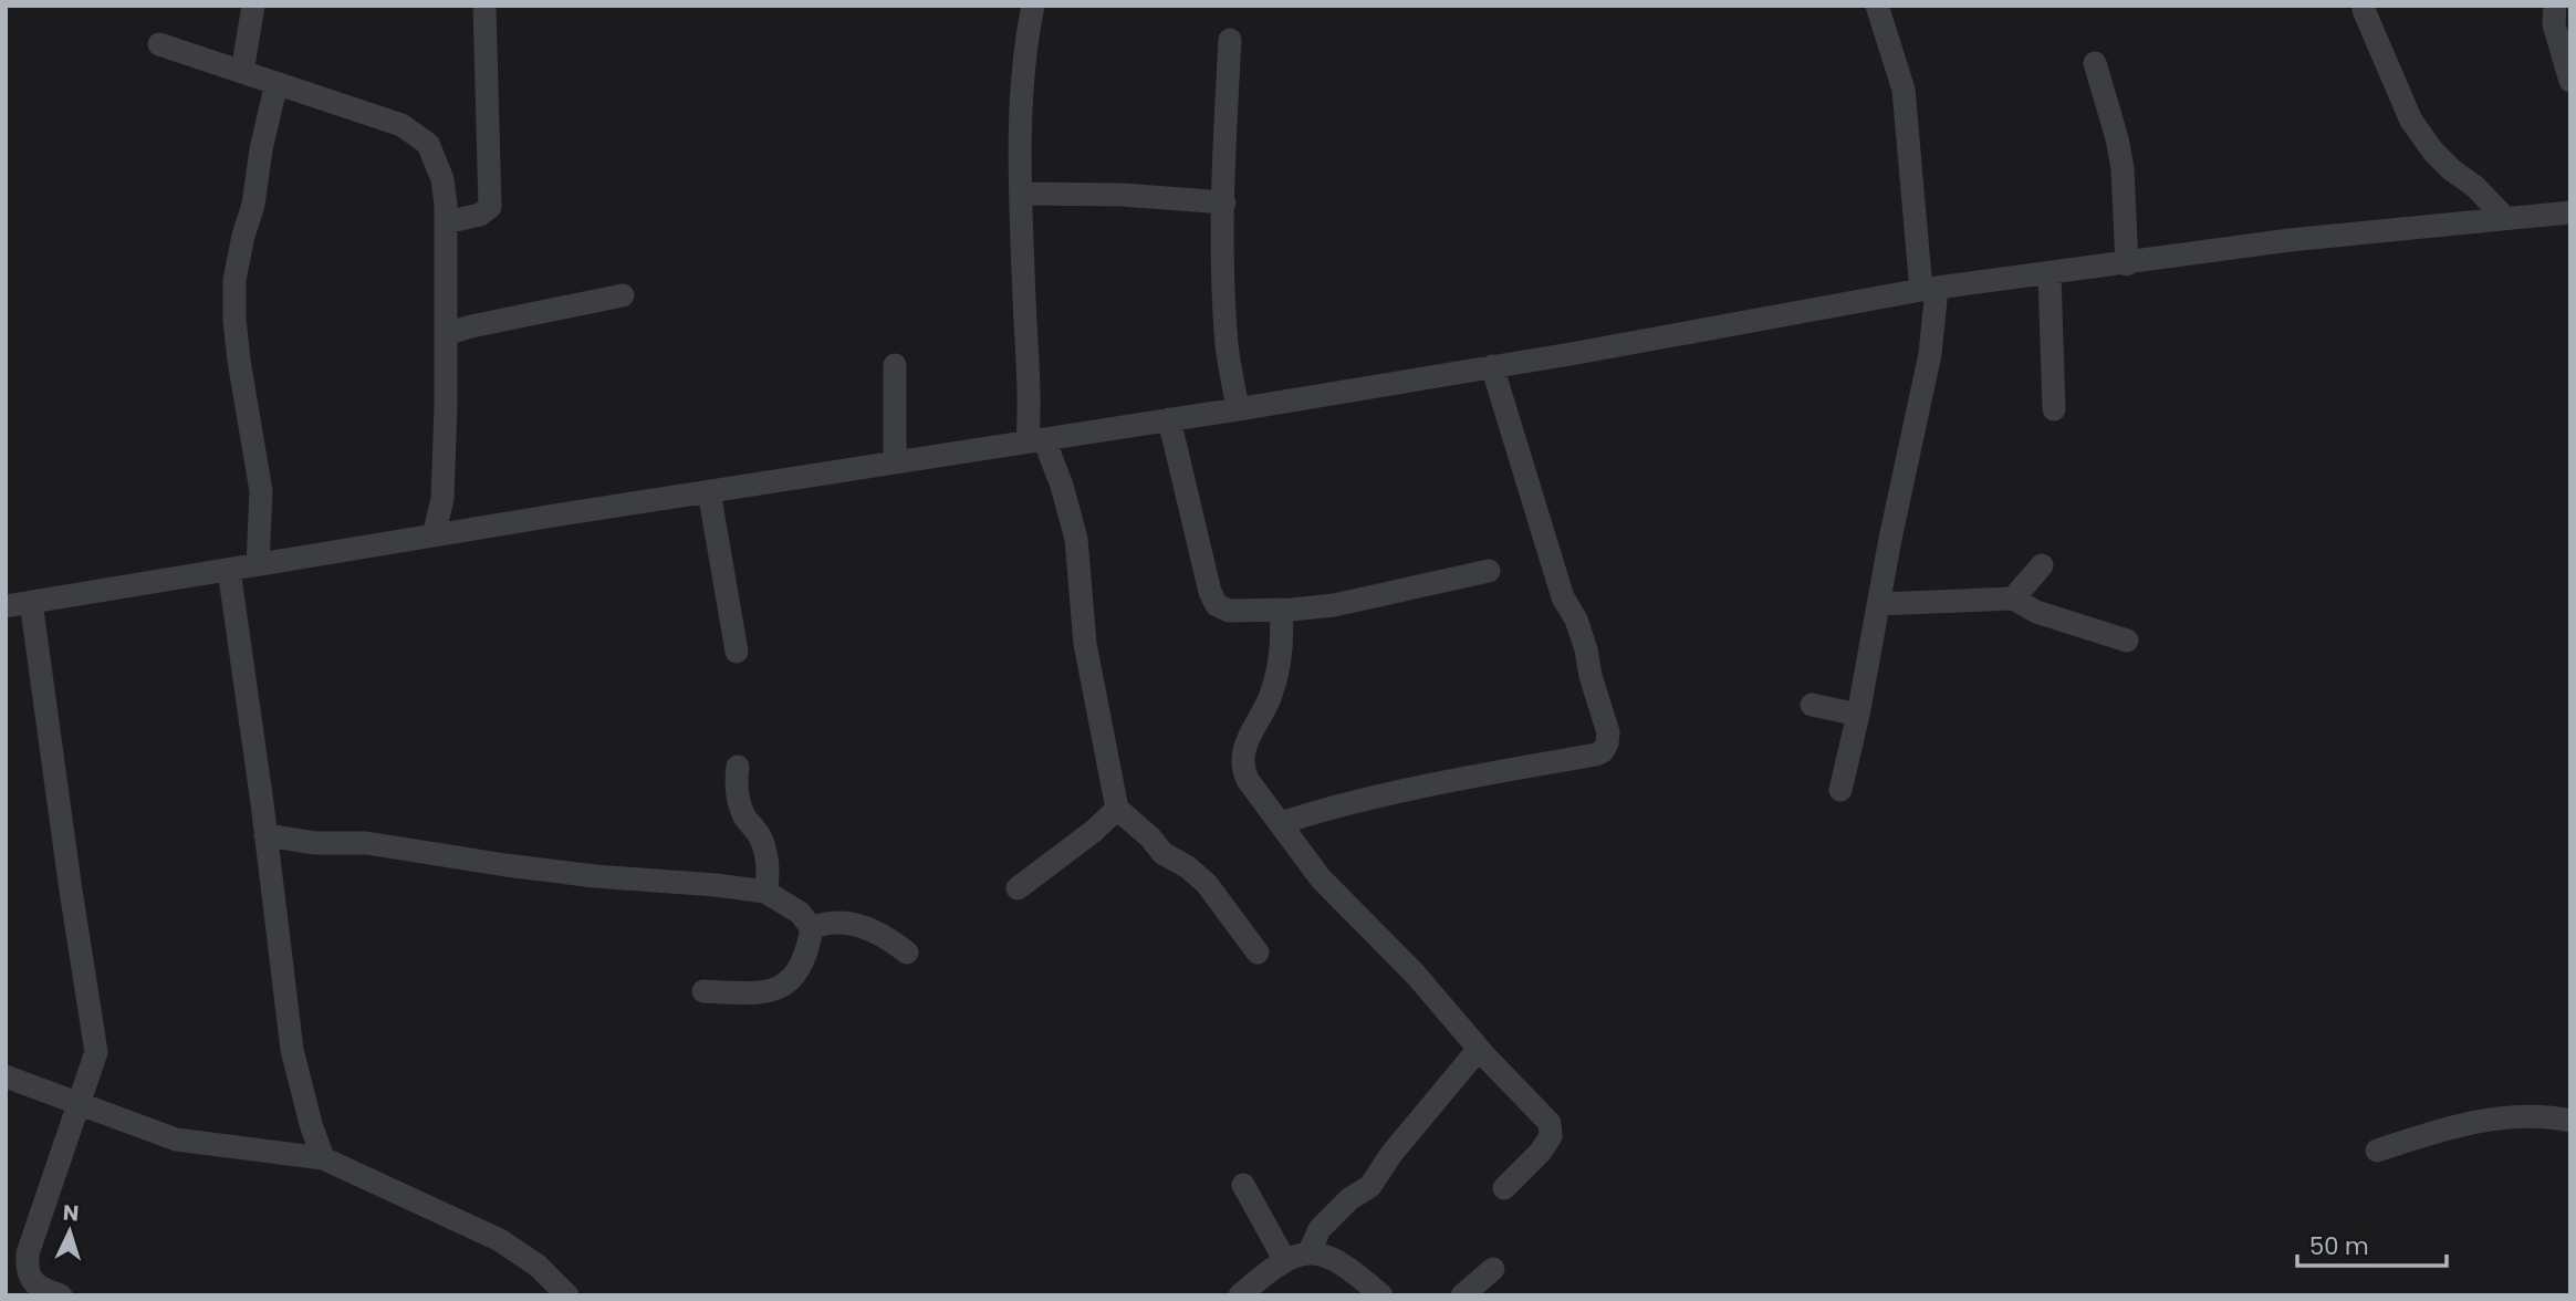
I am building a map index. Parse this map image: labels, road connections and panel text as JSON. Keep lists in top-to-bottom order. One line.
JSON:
{"scale_bar":"50 m","north":"top"}
